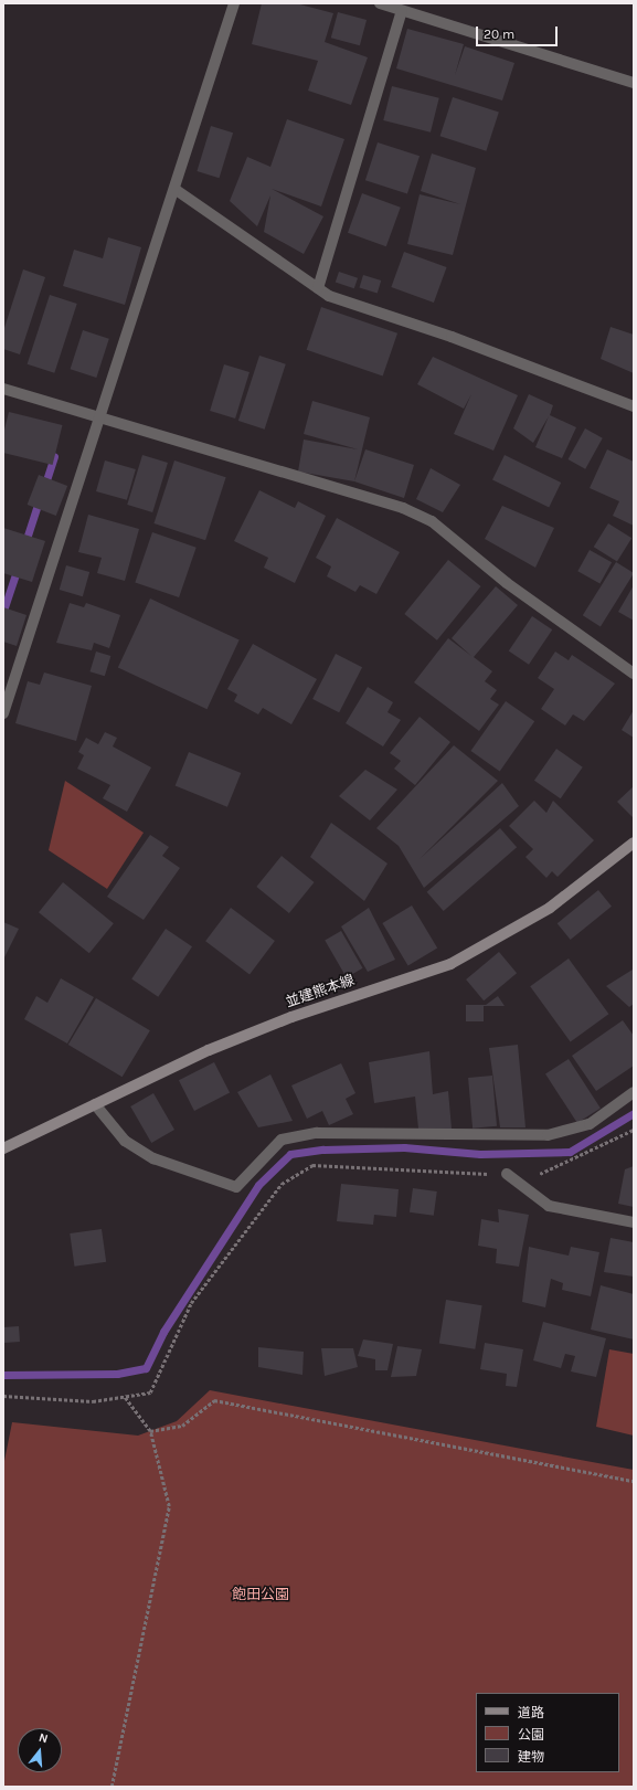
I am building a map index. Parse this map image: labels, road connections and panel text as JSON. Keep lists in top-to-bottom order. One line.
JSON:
{"streets":{"main road":["並建熊本線"]},"parks":["飽田公園"],"legend":["道路","公園","建物"],"scale_bar":"20 m","north":"top"}
